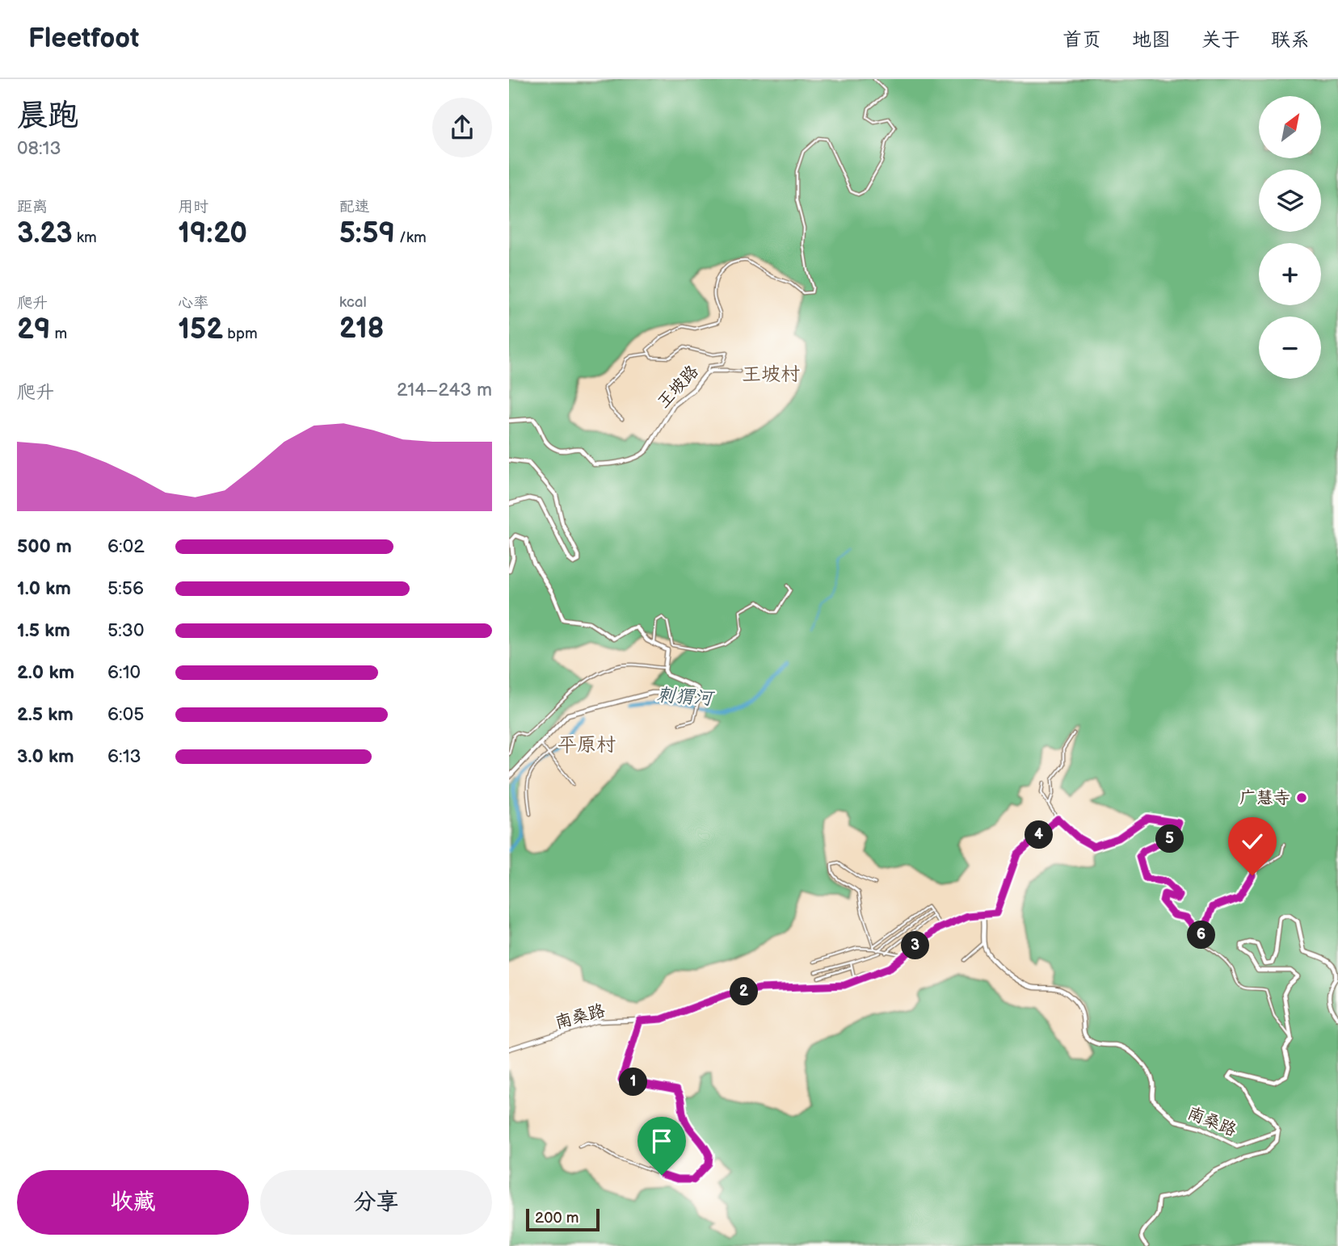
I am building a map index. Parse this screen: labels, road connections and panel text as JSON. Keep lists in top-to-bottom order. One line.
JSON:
{"streets":{"street":["王坡路","南桑路"]},"districts":["王坡村","平原村"],"water":["刺猬河"],"places":["广慧寺"],"scale_bar":"200 m","north":"top right","page":{"header":"Fleetfoot","nav":["首页","地图","关于","联系"],"heading":["晨跑","08:13"],"map_buttons":["+","−"],"stats":[["距离","3.23 km"],["用时","19:20"],["配速","5:59 /km"],["爬升","29 m"],["心率","152 bpm"],["kcal","218"]],"chart":["爬升","214–243 m"],"list":[{"name":"500 m","note":"6:02"},{"name":"1.0 km","note":"5:56"},{"name":"1.5 km","note":"5:30"},{"name":"2.0 km","note":"6:10"},{"name":"2.5 km","note":"6:05"},{"name":"3.0 km","note":"6:13"}],"pins":["4","5","6","3","2","1"],"buttons":["收藏","分享"],"scale":"200 m"}}
